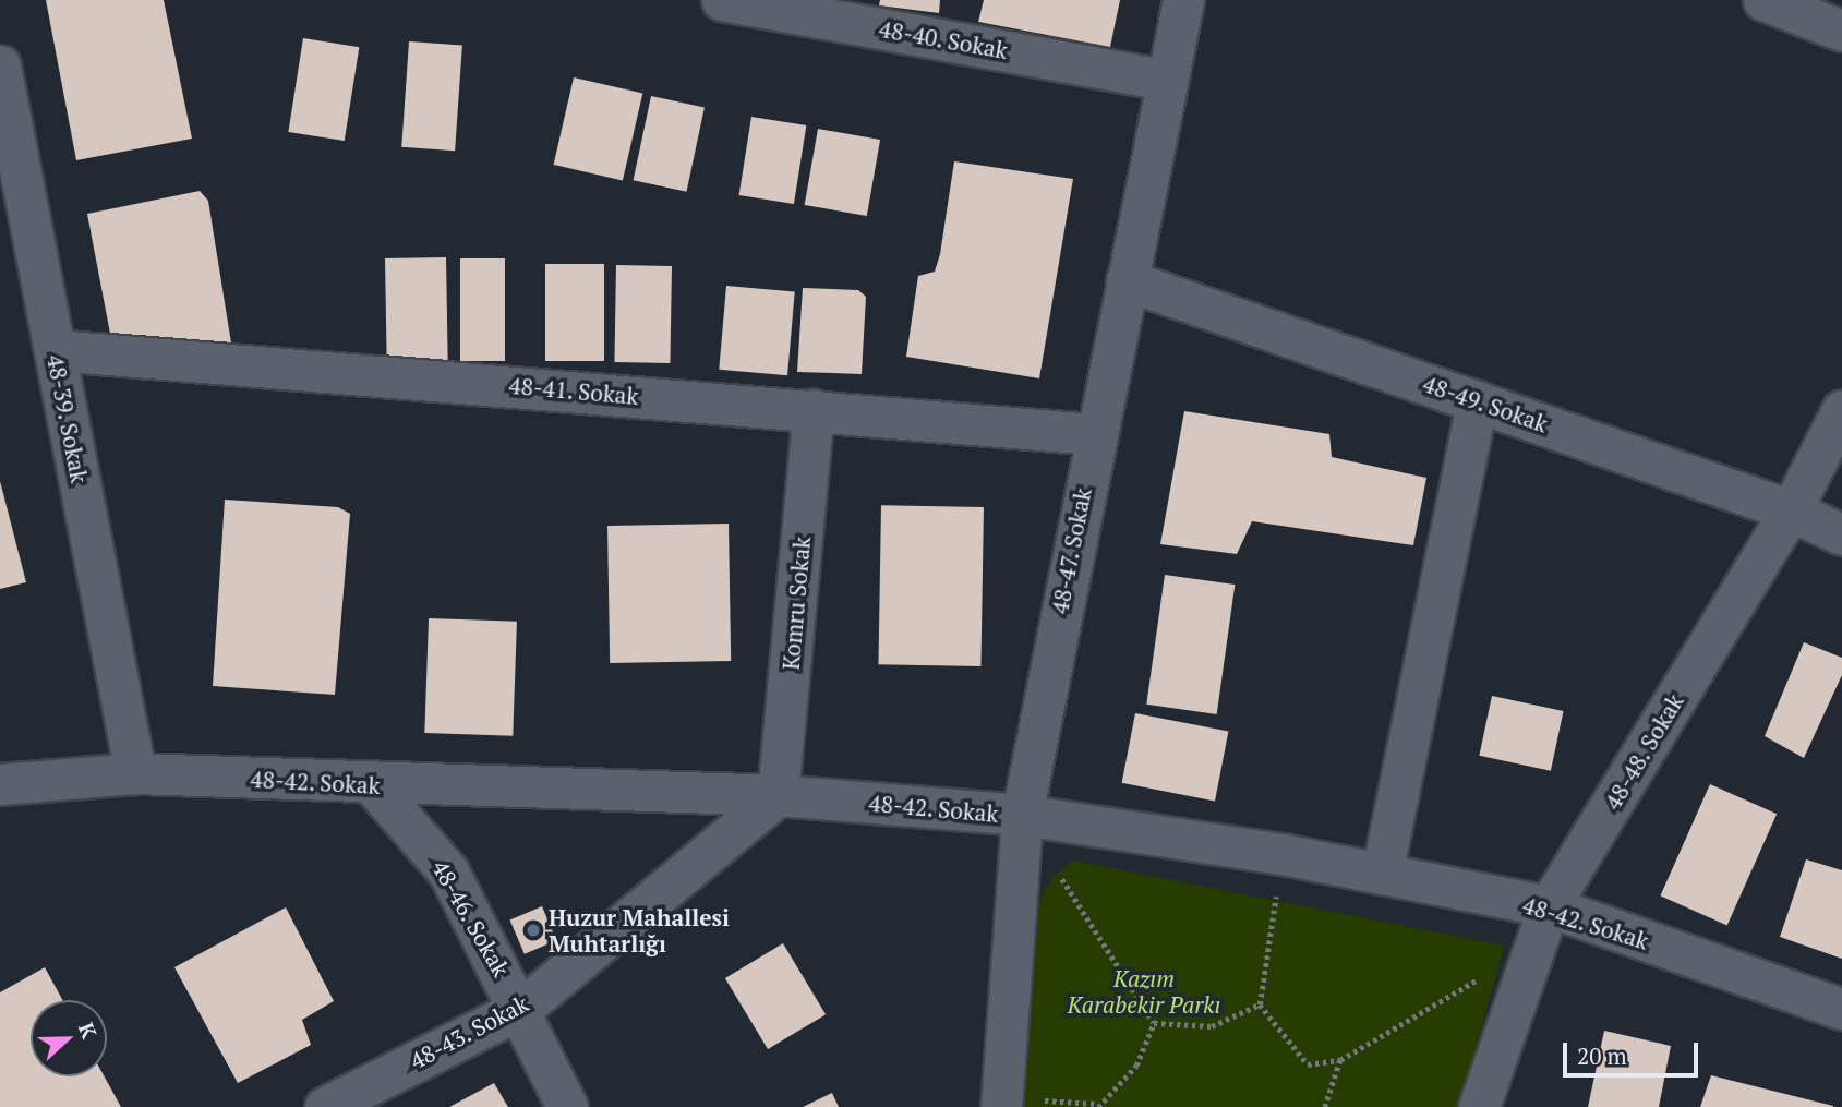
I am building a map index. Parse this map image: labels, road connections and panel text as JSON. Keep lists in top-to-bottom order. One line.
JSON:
{"streets":{"street":["48-40. Sokak","48-41. Sokak","48-49. Sokak","48-39. Sokak","48-47. Sokak","Komru Sokak","48-48. Sokak","48-42. Sokak","48-46. Sokak","48-43. Sokak"]},"crossings":[["48-40. Sokak","48-47. Sokak"],["48-41. Sokak","48-39. Sokak"],["48-41. Sokak","48-47. Sokak"],["48-41. Sokak","Komru Sokak"],["48-49. Sokak","48-47. Sokak"],["48-49. Sokak","48-48. Sokak"],["48-39. Sokak","48-42. Sokak"],["48-47. Sokak","48-42. Sokak"],["Komru Sokak","48-42. Sokak"],["Komru Sokak","48-43. Sokak"],["48-48. Sokak","48-42. Sokak"],["48-42. Sokak","48-46. Sokak"],["48-42. Sokak","48-43. Sokak"],["48-46. Sokak","48-43. Sokak"]],"parks":["Kazım Karabekir Parkı"],"places":["Huzur Mahallesi Muhtarlığı"],"scale_bar":"20 m","north":"right"}
